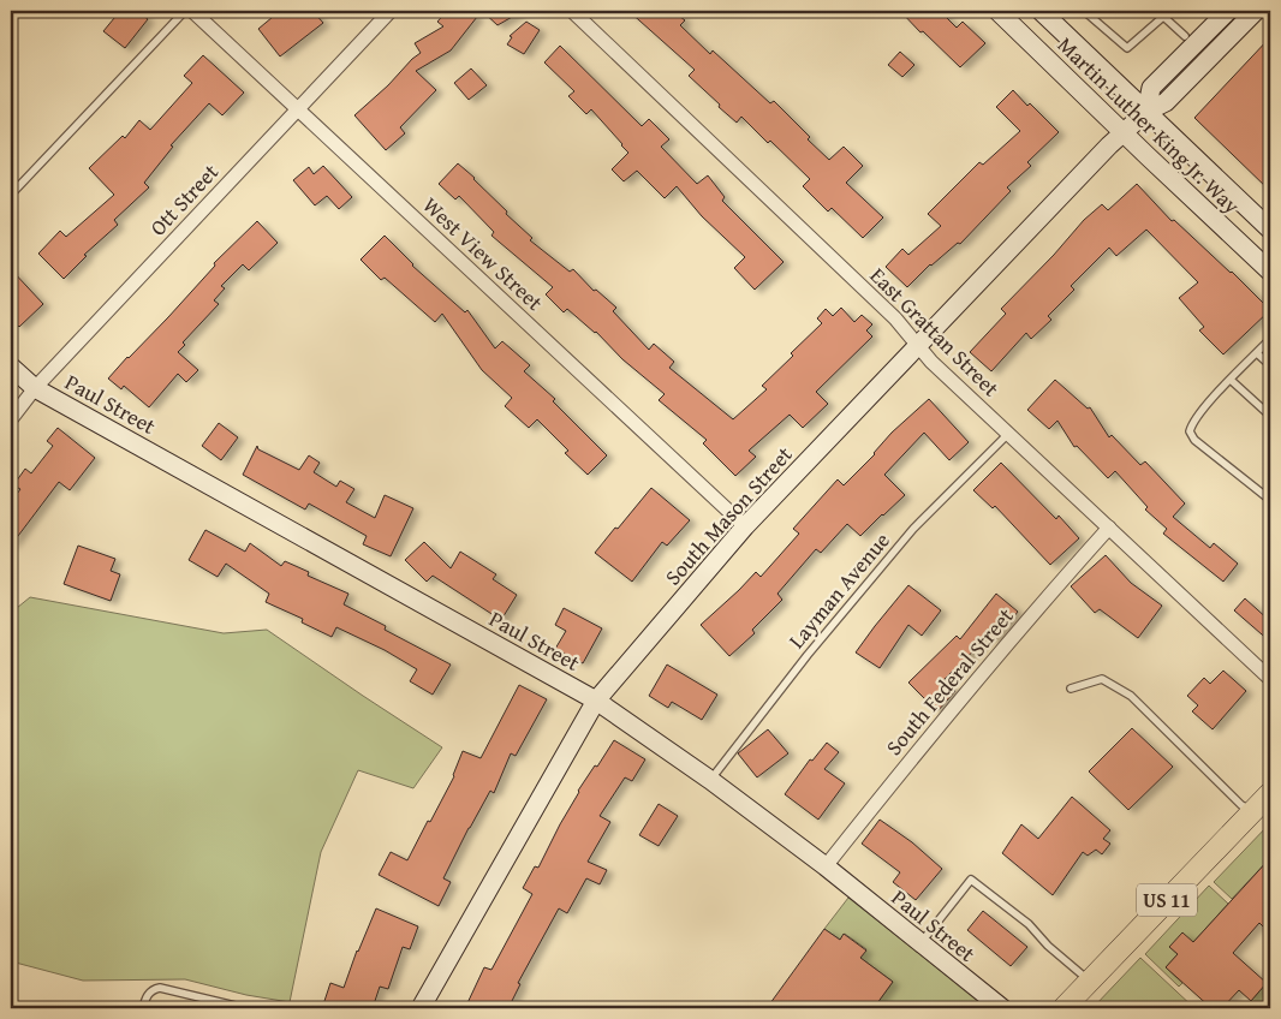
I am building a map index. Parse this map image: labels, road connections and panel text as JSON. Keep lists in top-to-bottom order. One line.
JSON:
{"streets":{"main road":["Martin Luther King Jr. Way","Paul Street","South Mason Street","US 11"],"street":["Ott Street","West View Street","East Grattan Street","South Federal Street"],"lane":["Layman Avenue"]},"crossings":[["Martin Luther King Jr. Way","South Mason Street"],["Ott Street","West View Street"],["Ott Street","Paul Street"],["West View Street","South Mason Street"],["East Grattan Street","South Mason Street"],["East Grattan Street","Layman Avenue"],["East Grattan Street","South Federal Street"],["Paul Street","South Mason Street"],["Paul Street","Layman Avenue"],["Paul Street","South Federal Street"]]}
